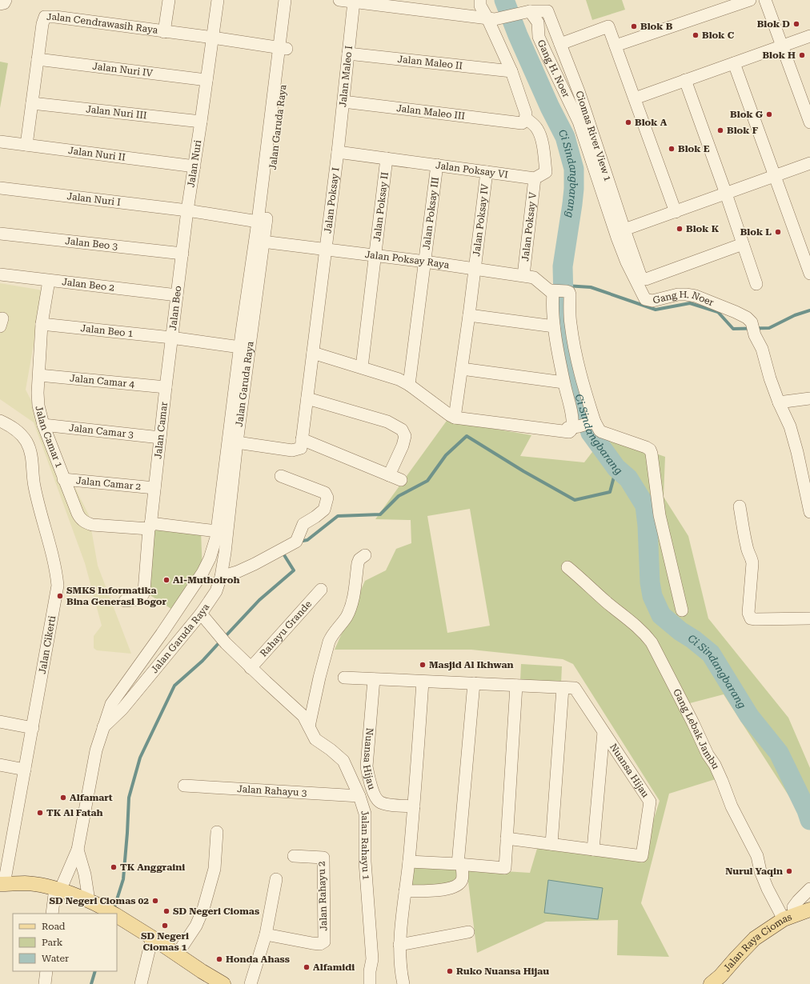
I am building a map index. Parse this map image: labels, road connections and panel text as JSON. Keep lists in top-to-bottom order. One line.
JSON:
{"streets":{"main road":["Jalan Raya Ciomas"],"street":["Jalan Cendrawasih Raya","Jalan Maleo II","Gang H. Noer","Jalan Nuri IV","Jalan Maleo I","Jalan Nuri III","Jalan Maleo III","Jalan Garuda Raya","Ciomas River View 1","Jalan Nuri II","Jalan Nuri","Jalan Poksay VI","Jalan Nuri I","Jalan Poksay I","Jalan Poksay II","Jalan Poksay III","Jalan Poksay IV","Jalan Poksay V","Jalan Beo 3","Jalan Poksay Raya","Jalan Beo 2","Jalan Beo","Jalan Beo 1","Jalan Camar 4","Jalan Camar","Jalan Camar 3","Jalan Camar 1","Jalan Camar 2","Rahayu Grande","Jalan Cikerti","Gang Lebak Jambu","Nuansa Hijau","Jalan Rahayu 3","Jalan Rahayu 1","Jalan Rahayu 2"]},"crossings":[["Jalan Cendrawasih Raya","Jalan Nuri IV"],["Jalan Cendrawasih Raya","Jalan Nuri III"],["Jalan Cendrawasih Raya","Jalan Garuda Raya"],["Jalan Cendrawasih Raya","Jalan Nuri II"],["Jalan Cendrawasih Raya","Jalan Nuri"],["Jalan Maleo II","Jalan Maleo I"],["Gang H. Noer","Ciomas River View 1"],["Jalan Nuri IV","Jalan Nuri"],["Jalan Maleo I","Jalan Maleo III"],["Jalan Maleo I","Jalan Poksay VI"],["Jalan Maleo I","Jalan Poksay I"],["Jalan Nuri III","Jalan Nuri"],["Jalan Garuda Raya","Jalan Poksay Raya"],["Jalan Garuda Raya","Jalan Beo"],["Jalan Garuda Raya","Jalan Rahayu 1"],["Jalan Nuri II","Jalan Nuri"],["Jalan Nuri","Jalan Nuri I"],["Jalan Nuri","Jalan Beo"],["Jalan Poksay VI","Jalan Poksay I"],["Jalan Poksay VI","Jalan Poksay II"],["Jalan Poksay VI","Jalan Poksay III"],["Jalan Poksay VI","Jalan Poksay IV"],["Jalan Poksay VI","Jalan Poksay V"],["Jalan Nuri I","Jalan Beo"],["Jalan Poksay I","Jalan Poksay Raya"],["Jalan Poksay II","Jalan Poksay Raya"],["Jalan Poksay III","Jalan Poksay Raya"],["Jalan Poksay IV","Jalan Poksay Raya"],["Jalan Poksay V","Jalan Poksay Raya"],["Jalan Beo 3","Jalan Beo"],["Jalan Beo 2","Jalan Beo"],["Jalan Beo 2","Jalan Camar 1"],["Jalan Beo","Jalan Beo 1"],["Jalan Beo","Jalan Camar"],["Jalan Beo 1","Jalan Camar"],["Jalan Beo 1","Jalan Camar 1"],["Jalan Camar 4","Jalan Camar"],["Jalan Camar 4","Jalan Camar 1"],["Jalan Camar","Jalan Camar 3"],["Jalan Camar","Jalan Camar 1"],["Jalan Camar","Jalan Camar 2"],["Jalan Camar 3","Jalan Camar 1"],["Jalan Camar 1","Jalan Camar 2"],["Rahayu Grande","Jalan Rahayu 1"],["Gang Lebak Jambu","Jalan Raya Ciomas"],["Jalan Rahayu 3","Jalan Rahayu 1"]],"water":["Ci Sindangbarang"],"places":["Blok D","Blok B","Blok C","Blok H","Blok G","Blok A","Blok F","Blok E","Blok K","Blok L","Al-Muthoiroh","SMKS Informatika Bina Generasi Bogor","Masjid Al Ikhwan","Alfamart","TK Al Fatah","TK Anggraini","Nurul Yaqin","SD Negeri Ciomas 02","SD Negeri Ciomas","SD Negeri Ciomas 1","Honda Ahass","Alfamidi","Ruko Nuansa Hijau"],"legend":["Road","Park","Water"]}
